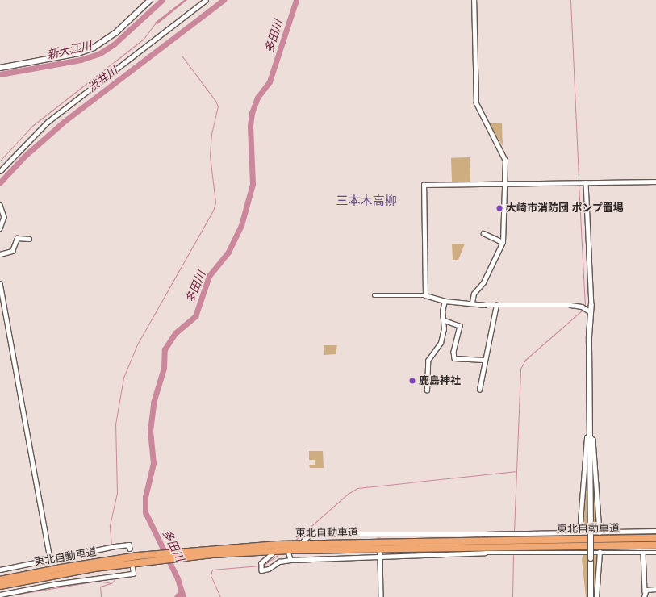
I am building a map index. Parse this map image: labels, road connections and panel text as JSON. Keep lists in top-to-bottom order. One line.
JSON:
{"streets":{"highway":["東北自動車道"]},"districts":["三本木高柳"],"water":["多田川","新大江川","渋井川"],"places":["大崎市消防団 ポンプ置場","鹿島神社"]}
